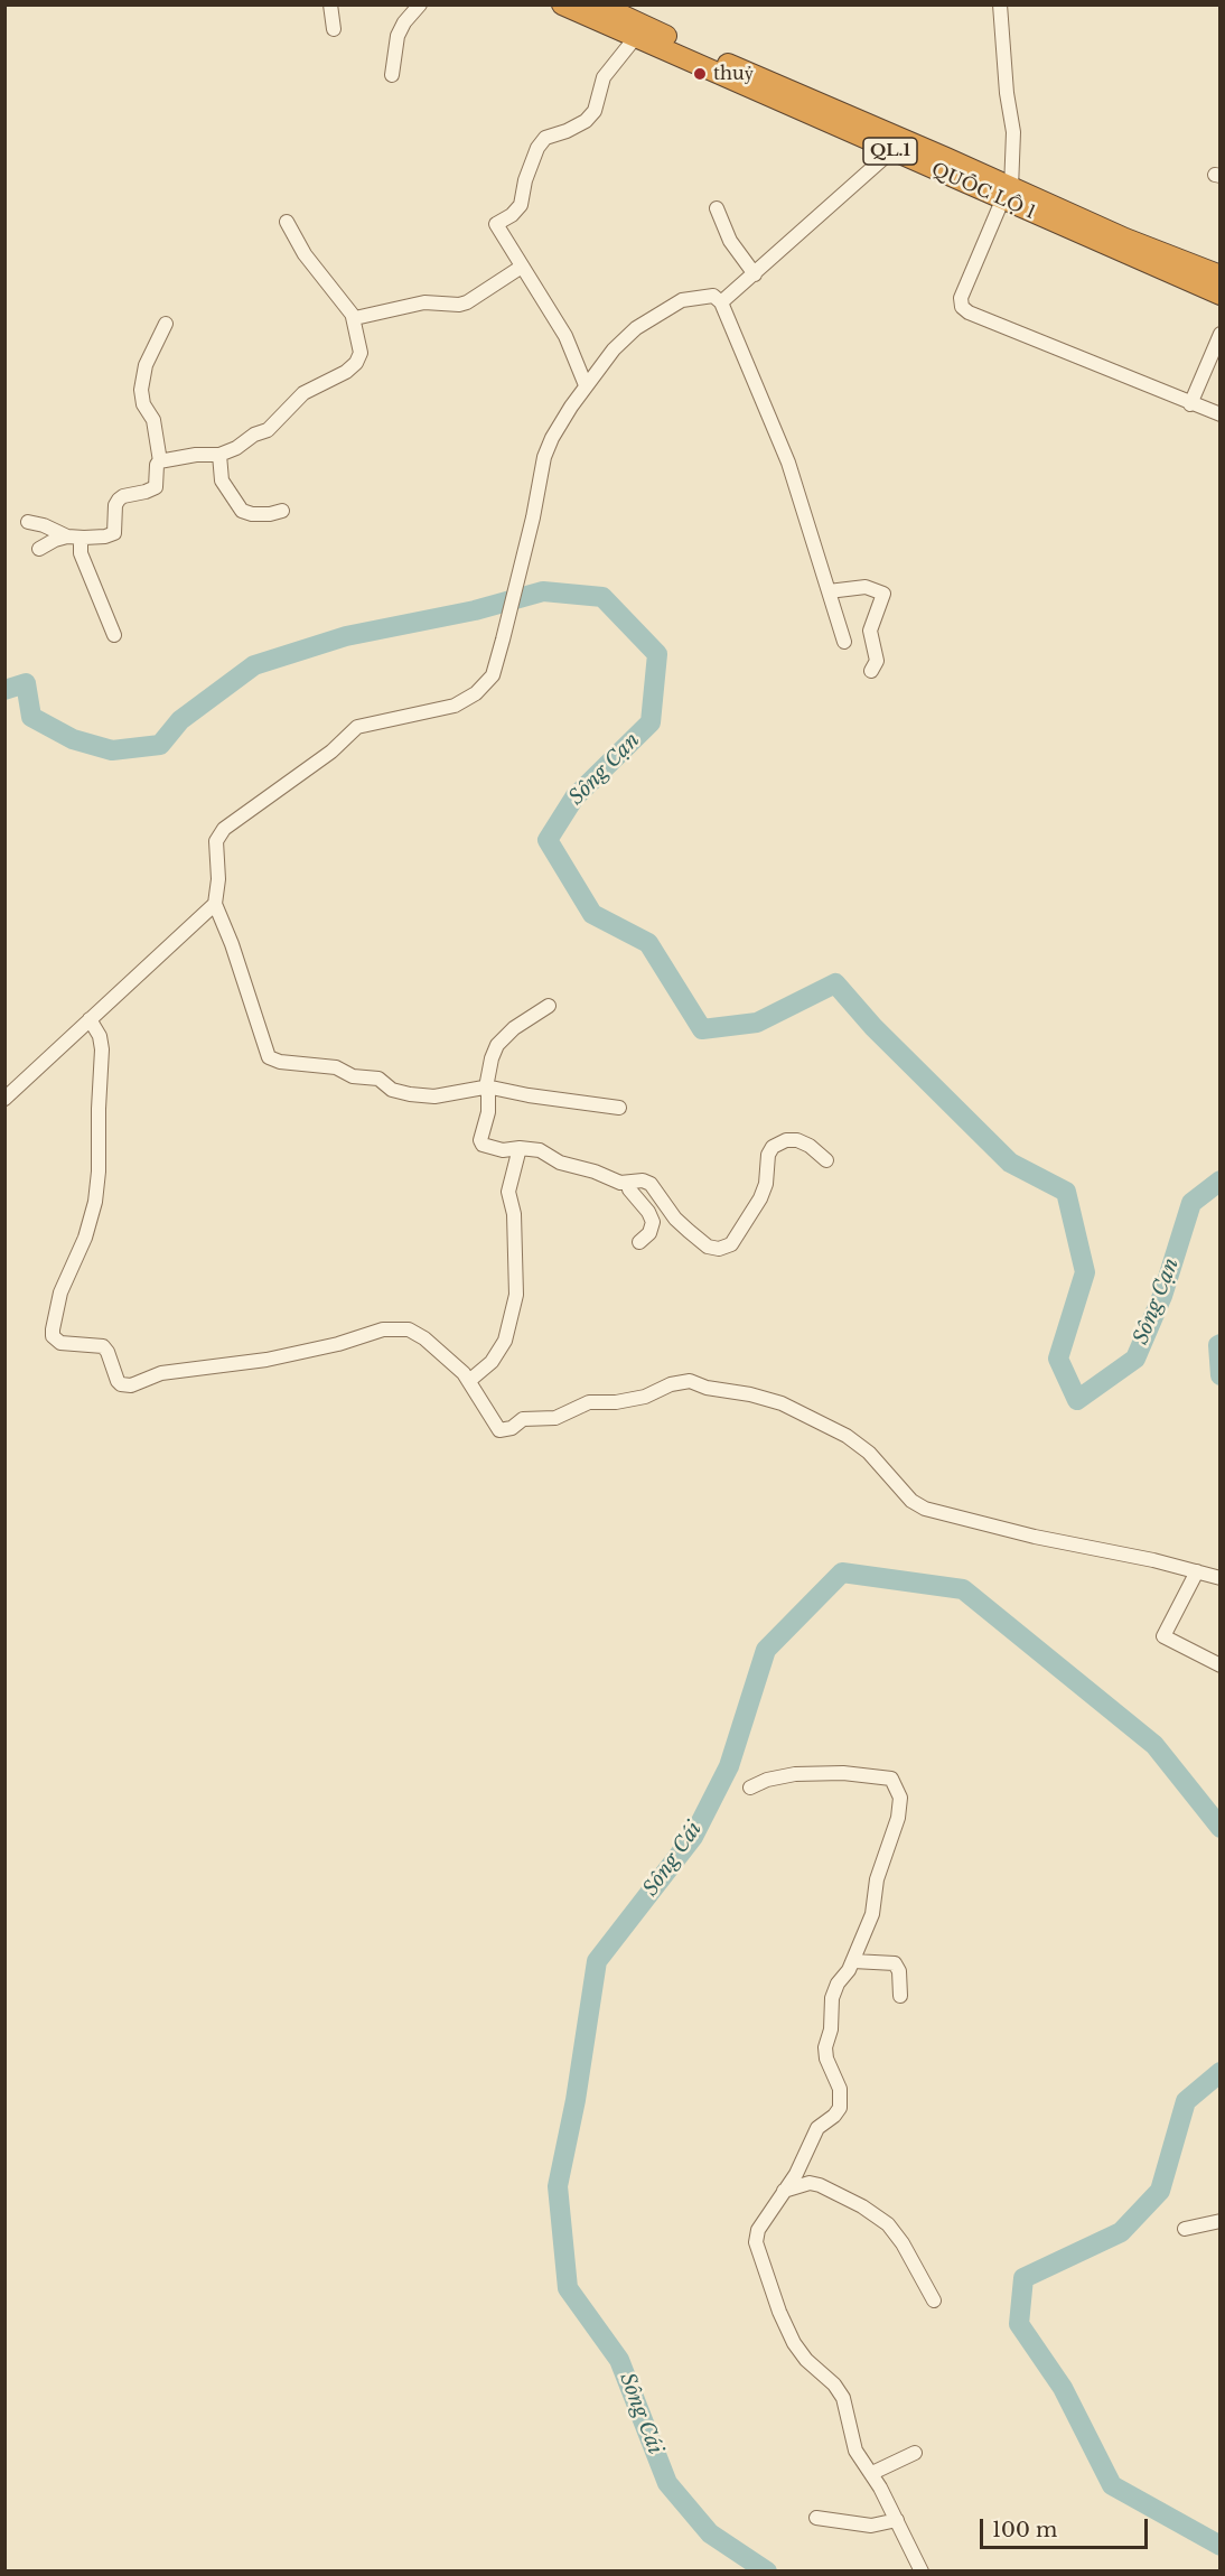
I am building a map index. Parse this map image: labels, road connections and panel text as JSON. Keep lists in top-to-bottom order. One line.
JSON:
{"streets":{"highway":["QL.1","QUỐC LỘ 1"]},"water":["Sông Cạn","Sông Cái"],"places":["thuỷ"],"scale_bar":"100 m"}
